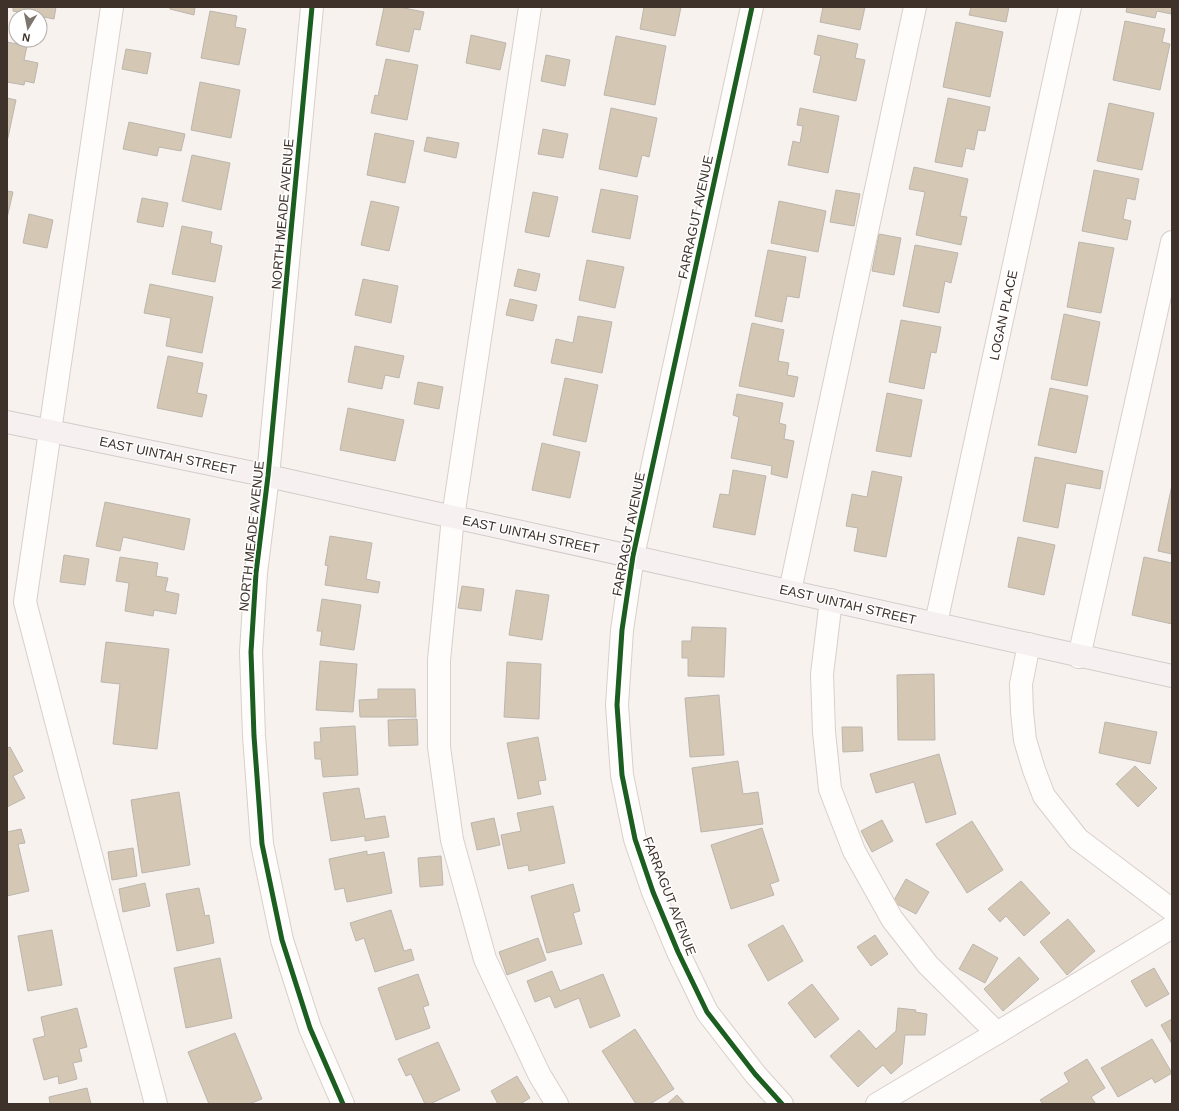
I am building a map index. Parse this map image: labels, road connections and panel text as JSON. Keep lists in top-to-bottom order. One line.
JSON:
{"streets":{"main road":["EAST UINTAH STREET"],"street":["NORTH MEADE AVENUE","FARRAGUT AVENUE","LOGAN PLACE"]},"crossings":[["NORTH MEADE AVENUE","EAST UINTAH STREET"],["FARRAGUT AVENUE","EAST UINTAH STREET"],["LOGAN PLACE","EAST UINTAH STREET"]],"north":"bottom"}
